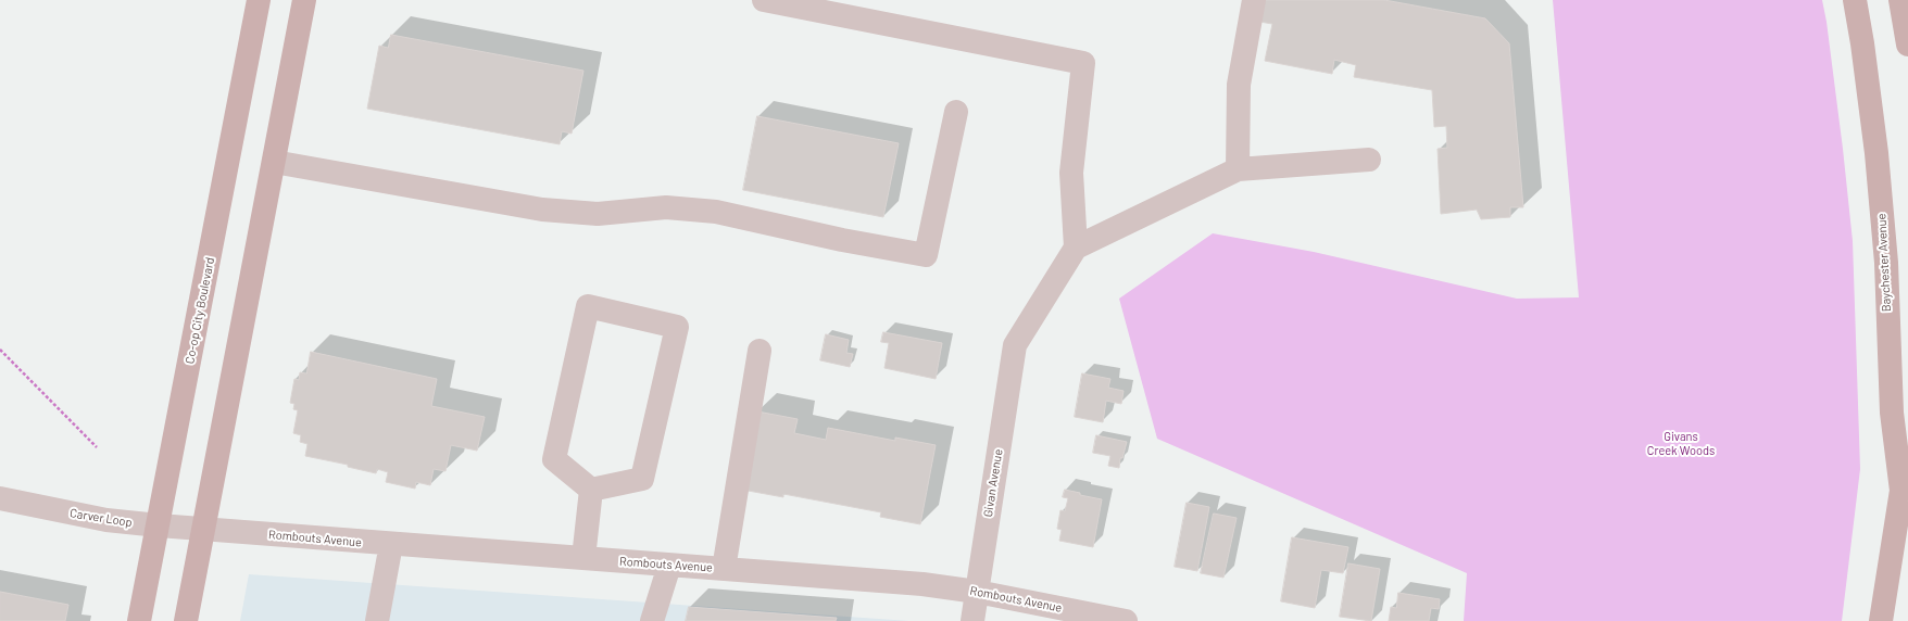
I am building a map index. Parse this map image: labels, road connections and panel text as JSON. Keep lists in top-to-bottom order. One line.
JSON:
{"streets":{"main road":["Baychester Avenue","Co-op City Boulevard"],"street":["Givan Avenue","Carver Loop","Rombouts Avenue"]},"crossings":[["Co-op City Boulevard","Carver Loop"],["Givan Avenue","Rombouts Avenue"],["Carver Loop","Rombouts Avenue"]],"parks":["Givans Creek Woods"]}
